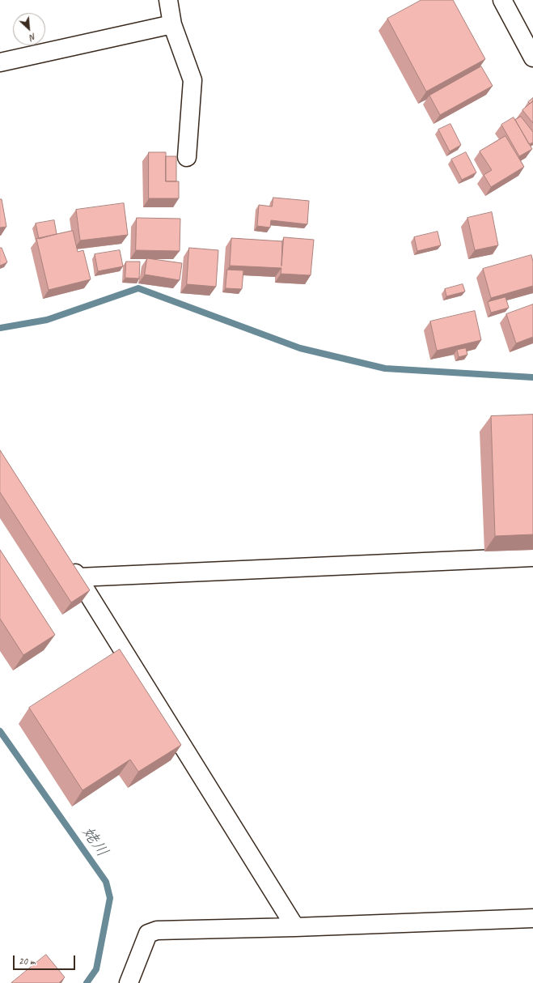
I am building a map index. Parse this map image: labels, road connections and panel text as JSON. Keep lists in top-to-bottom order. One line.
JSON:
{"water":["姥川"],"scale_bar":"20 m","north":"bottom right"}
